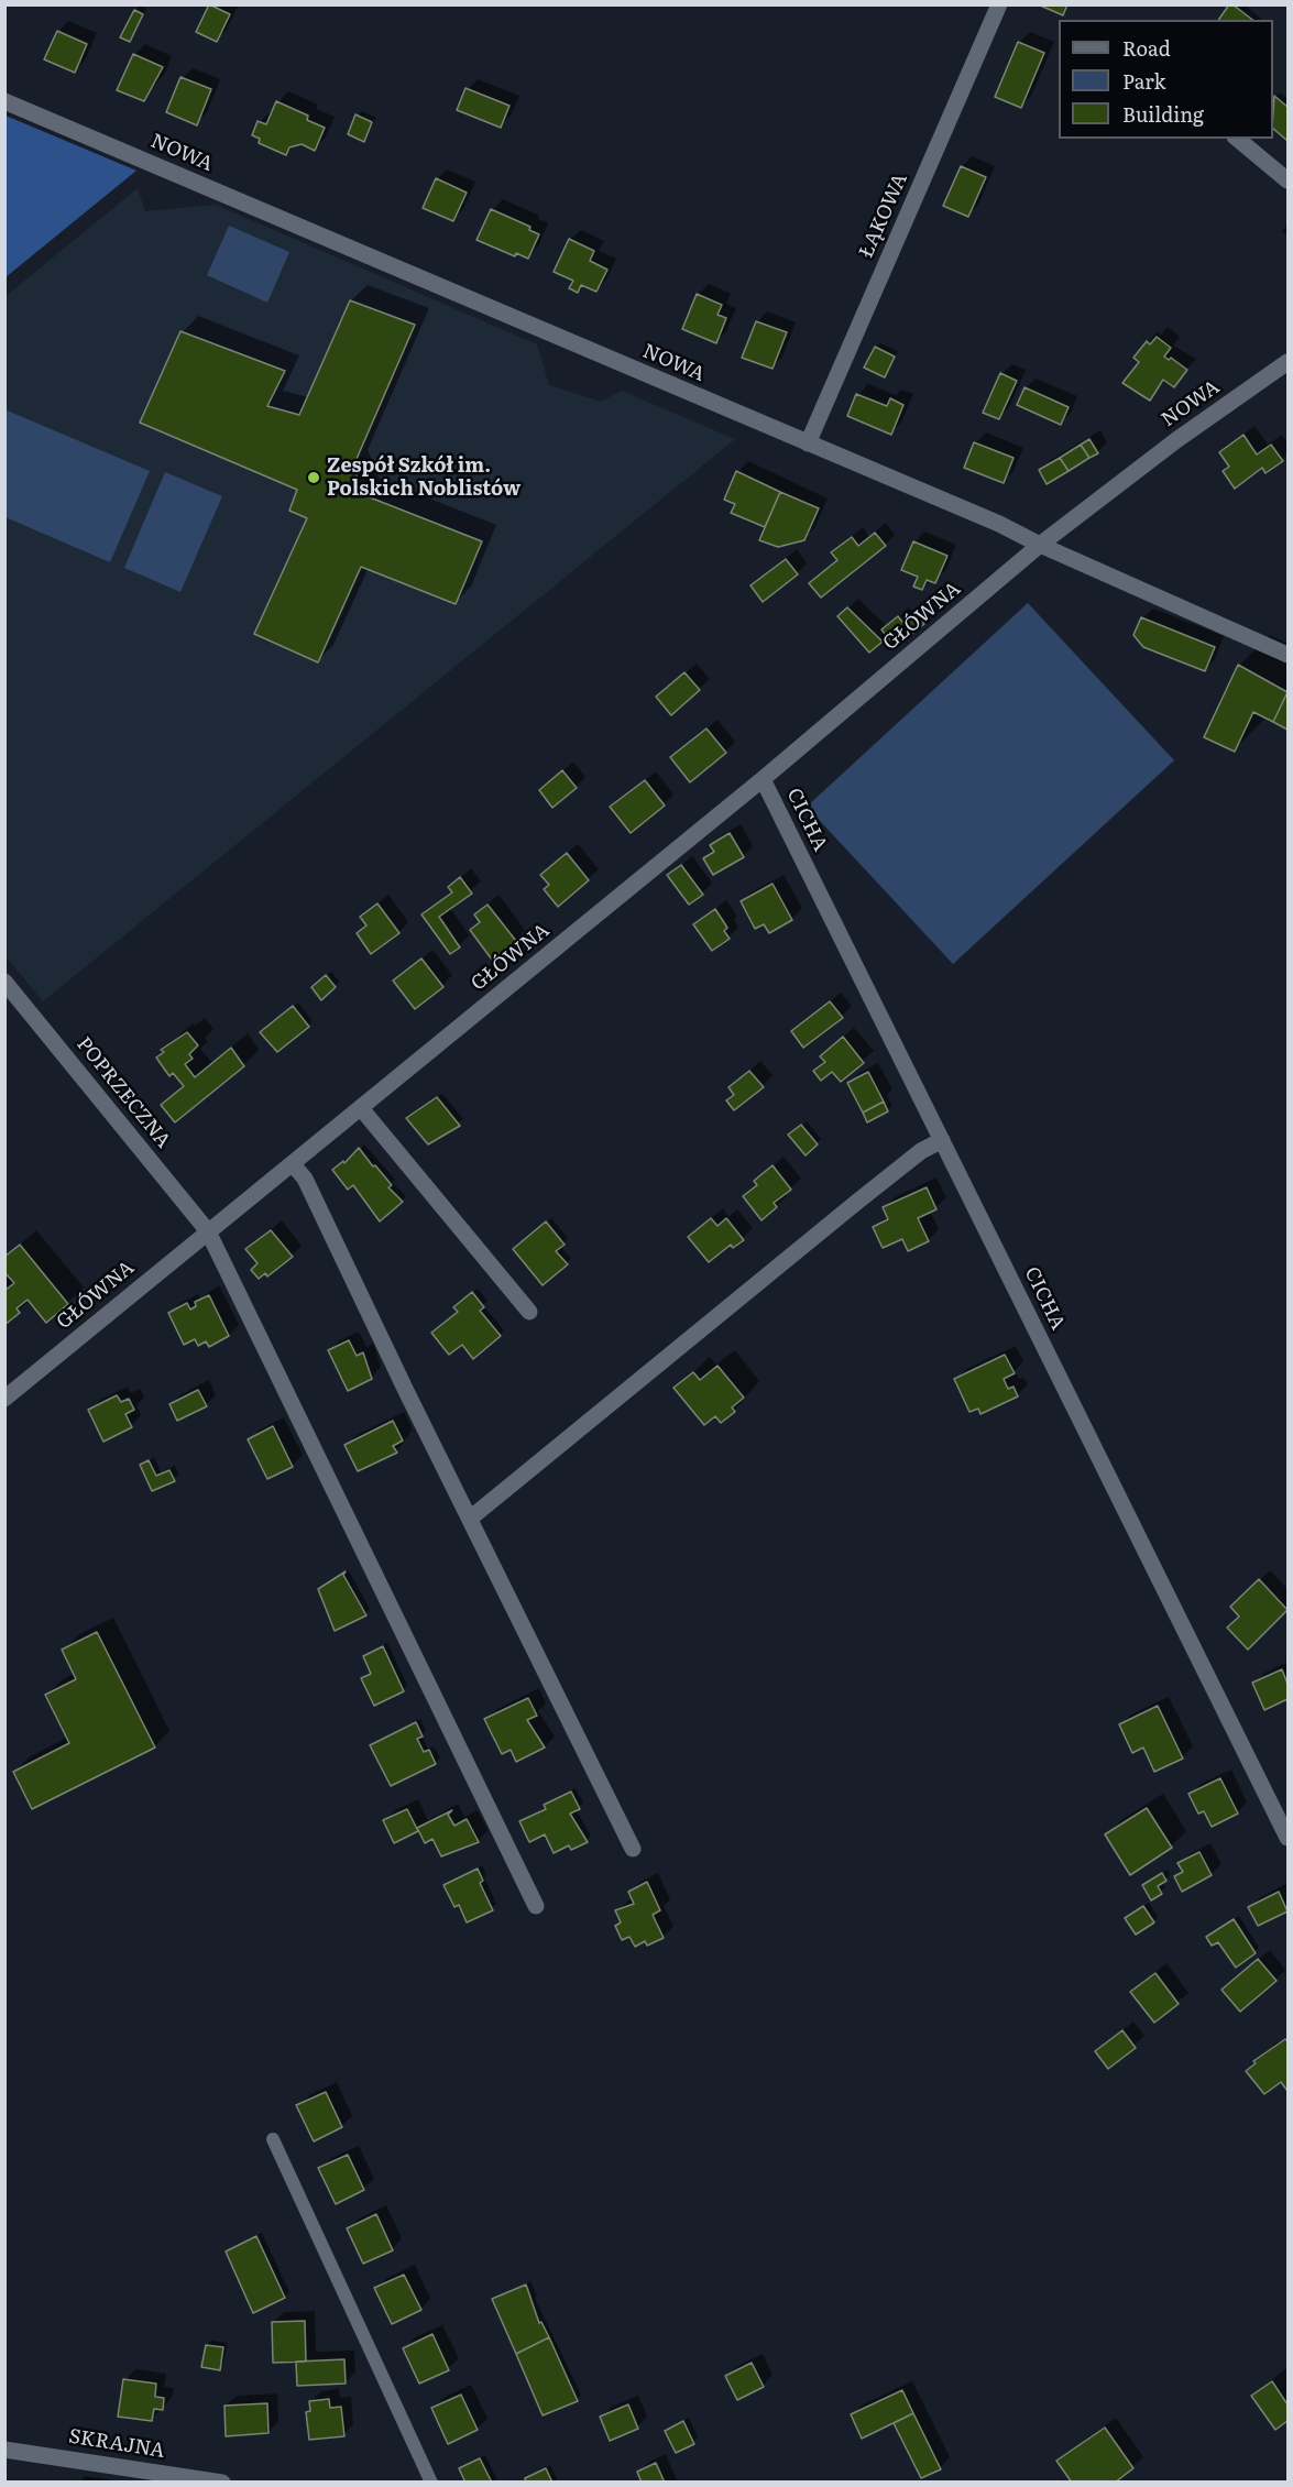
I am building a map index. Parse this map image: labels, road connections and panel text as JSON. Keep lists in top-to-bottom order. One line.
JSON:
{"streets":{"street":["NOWA","ŁĄKOWA","GŁÓWNA","CICHA","POPRZECZNA","SKRAJNA"]},"crossings":[["NOWA","ŁĄKOWA"],["NOWA","GŁÓWNA"],["GŁÓWNA","CICHA"],["GŁÓWNA","POPRZECZNA"]],"places":["Zespół Szkół im. Polskich Noblistów"],"legend":["Road","Park","Building"]}
